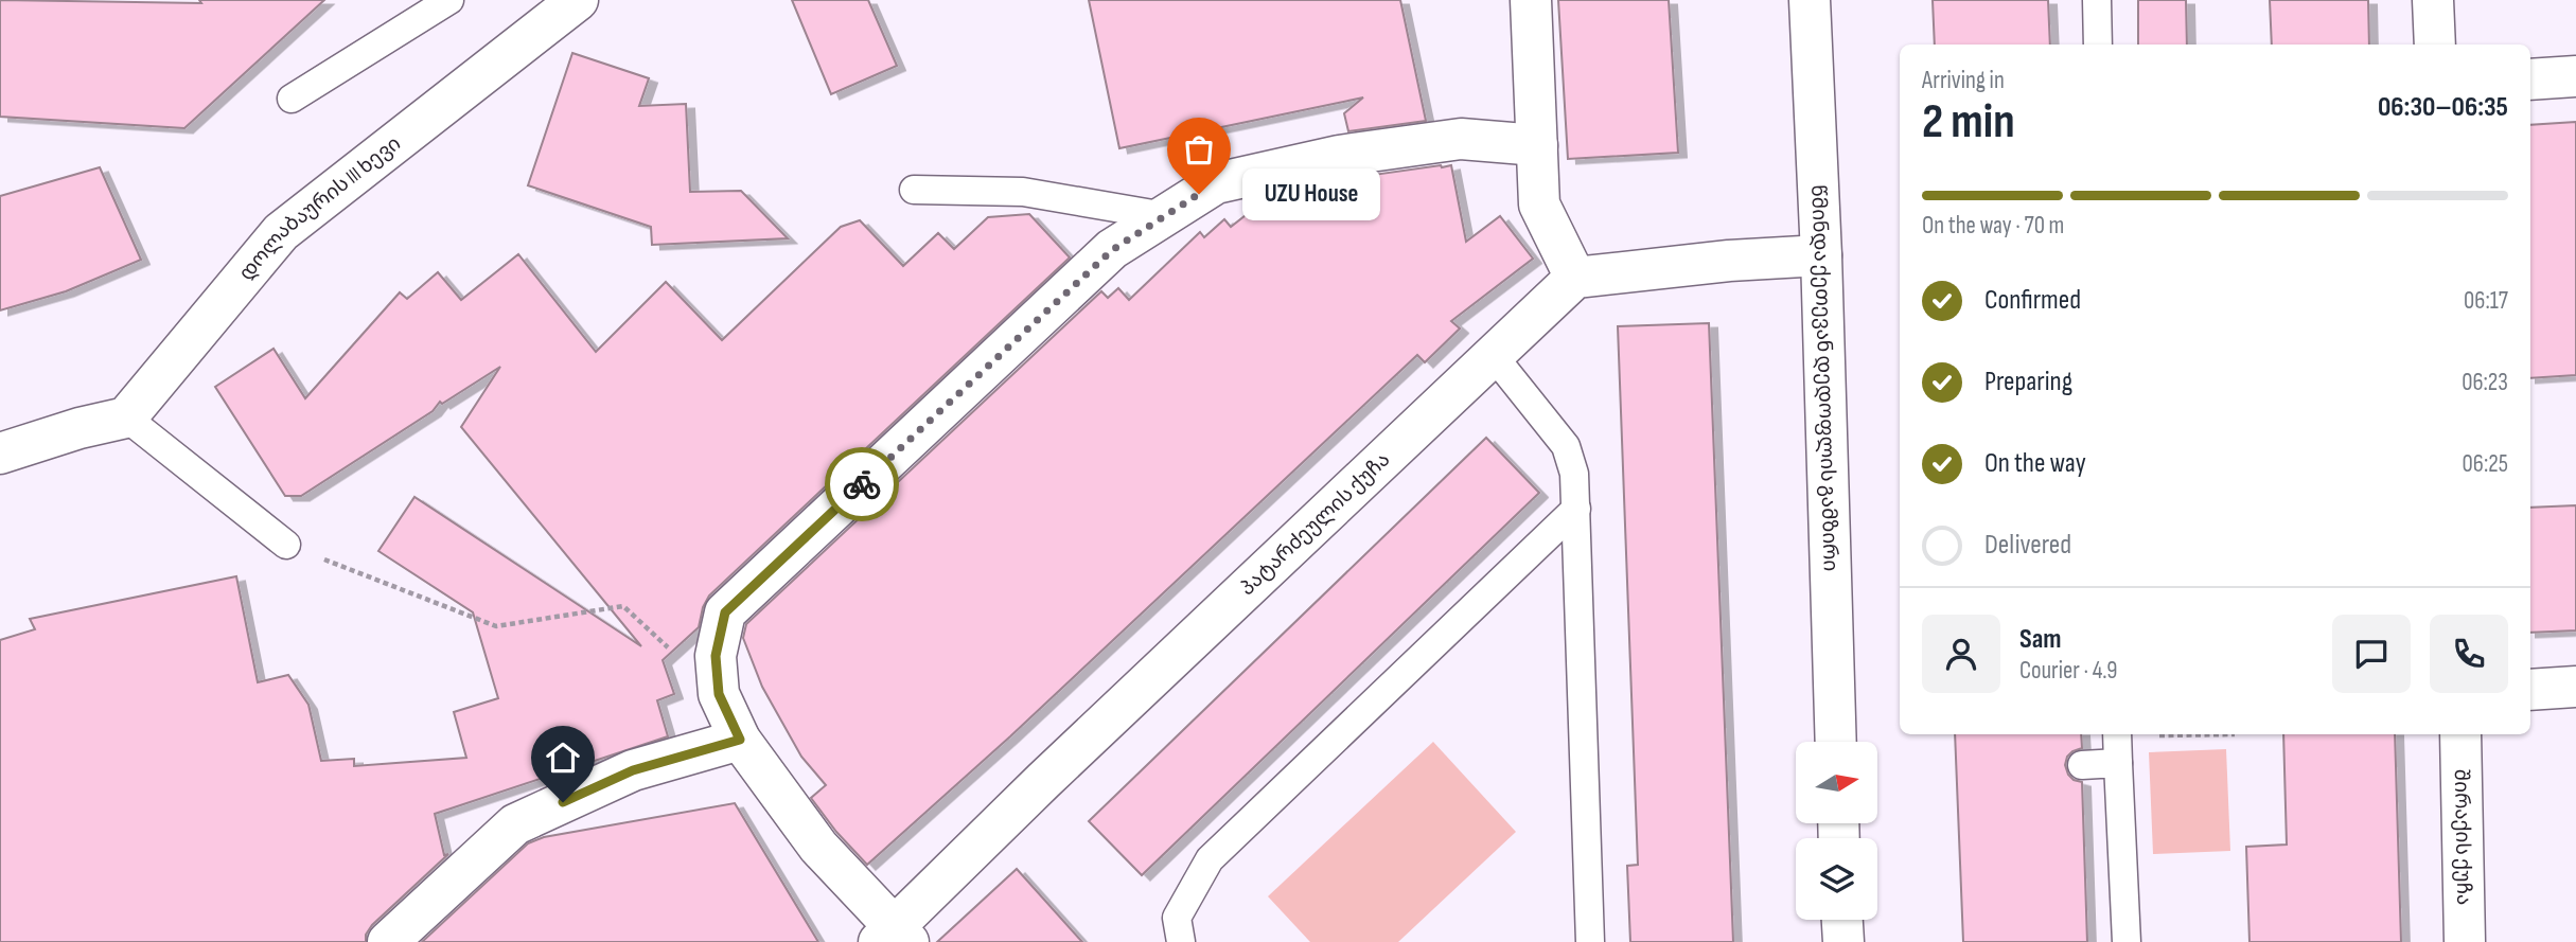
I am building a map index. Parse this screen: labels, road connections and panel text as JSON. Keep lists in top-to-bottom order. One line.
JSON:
{"streets":{"street":["დოლაბაურის III ხევი","წმინდა ქეთევან დედოფლის გამზირი","პატარძეულის ქუჩა","შირაქის ქუჩა"]},"places":["UZU House"],"north":"right","page":{"heading":["2 min","Arriving in","06:30–06:35"],"panel":["Sam","Courier · 4.9"],"bubble":"UZU House","bar":"On the way · 70 m","list":[["Confirmed","06:17"],["Preparing","06:23"],["On the way","06:25"],"Delivered"]}}
